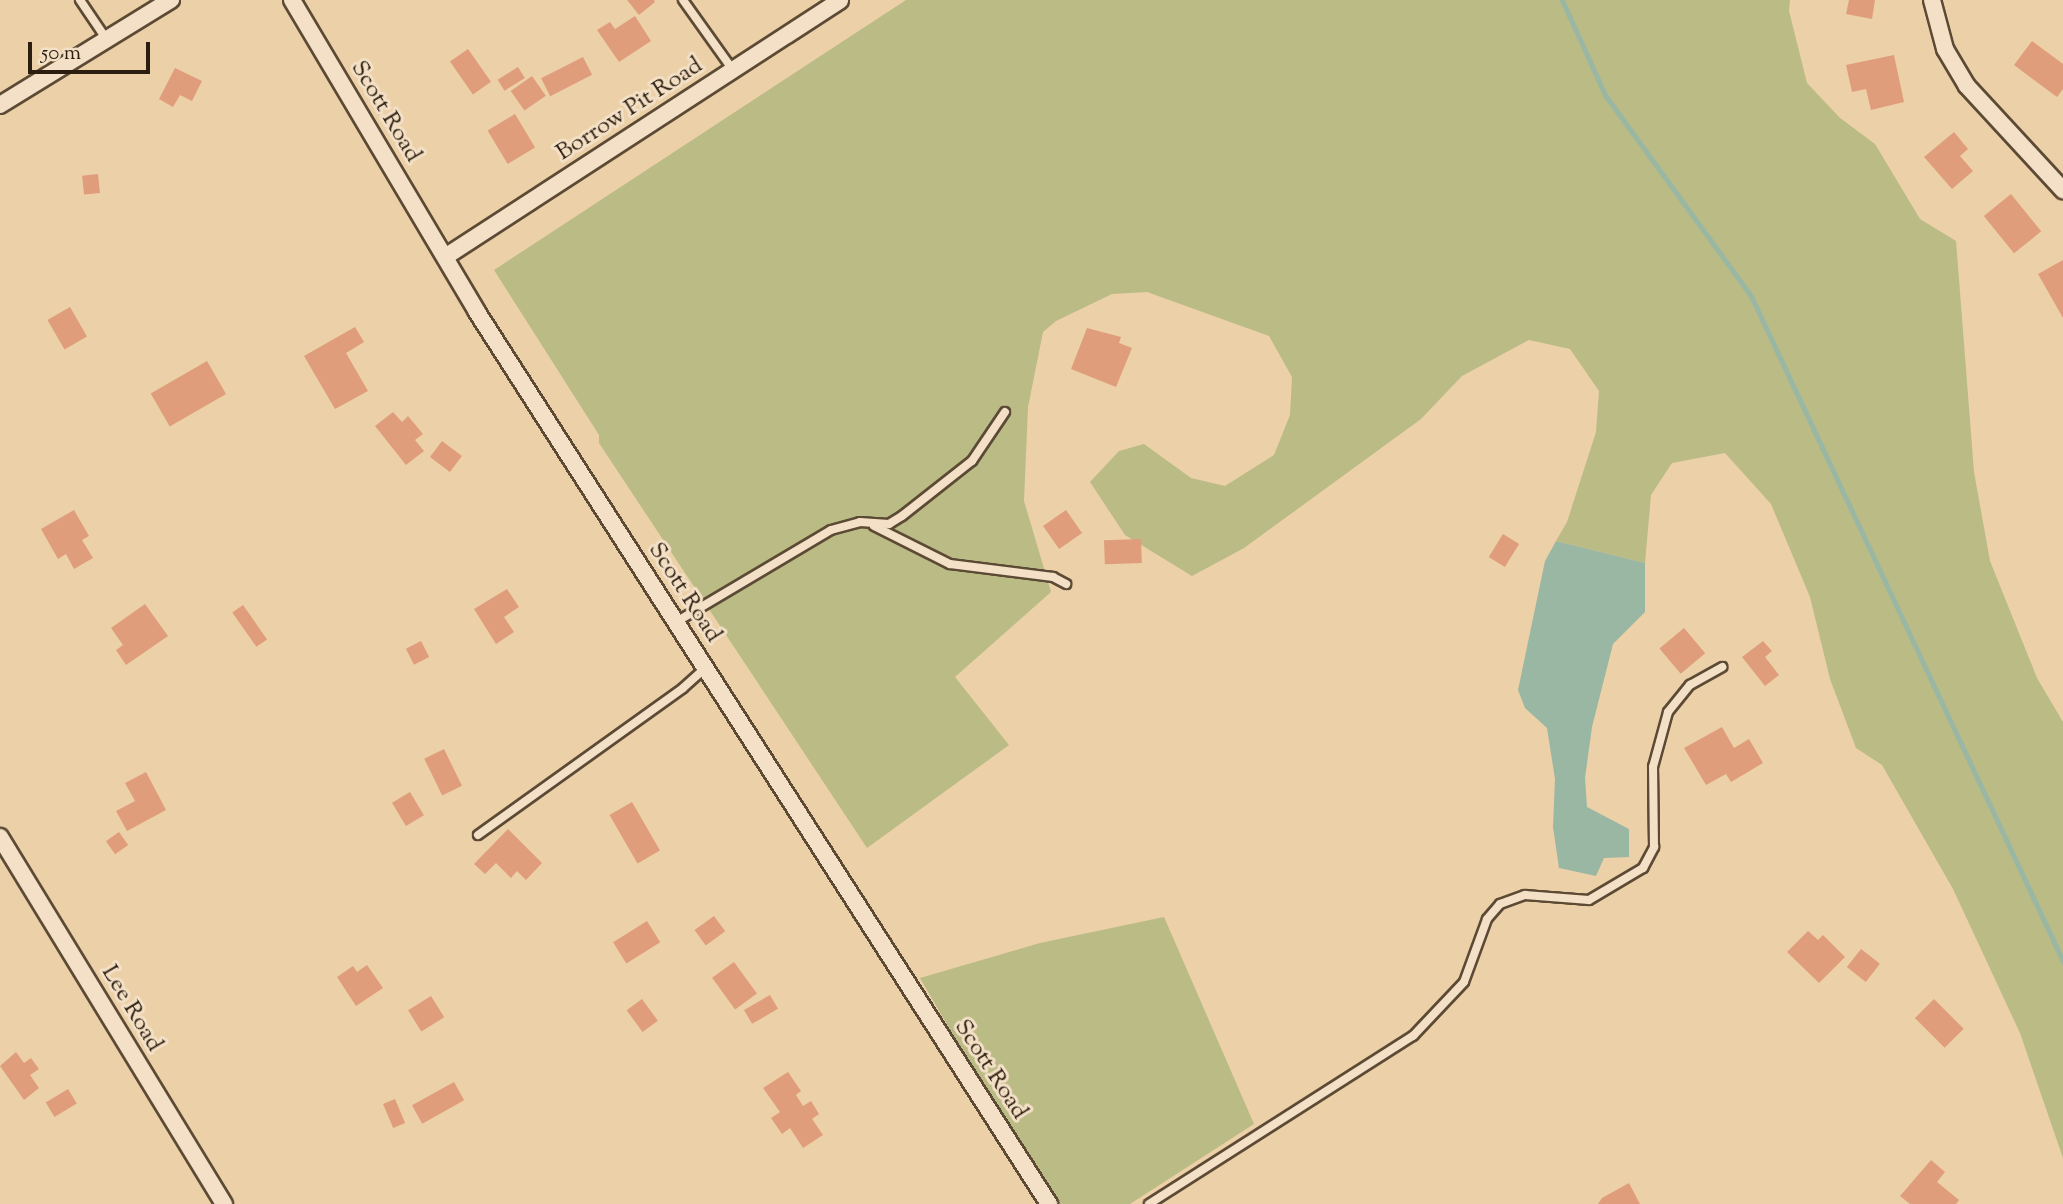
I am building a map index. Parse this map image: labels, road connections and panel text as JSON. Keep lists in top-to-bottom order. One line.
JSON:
{"streets":{"street":["Borrow Pit Road","Scott Road","Lee Road"]},"crossings":[["Borrow Pit Road","Scott Road"]],"scale_bar":"50 m"}
